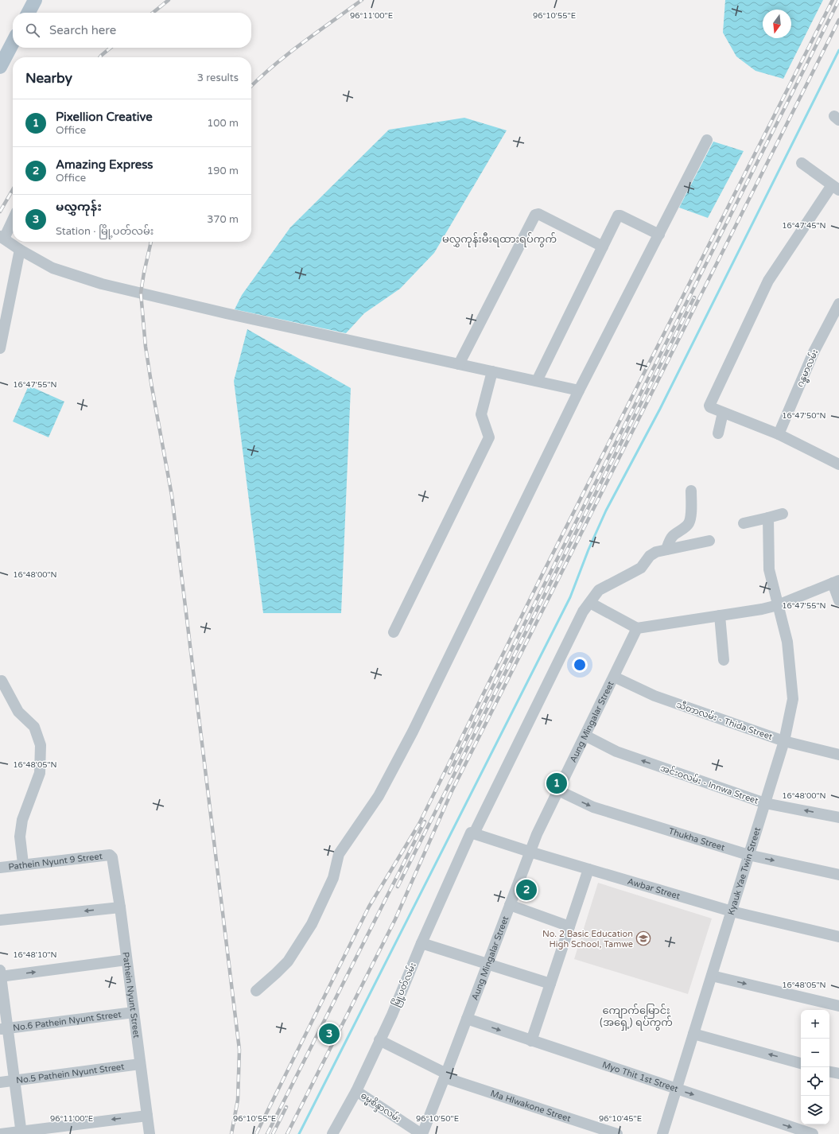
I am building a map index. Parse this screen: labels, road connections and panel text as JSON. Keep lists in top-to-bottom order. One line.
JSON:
{"streets":{"street":["ဂန္ဓမာလမ်း","သီတာလမ်း - Thida Street","Aung Mingalar Street","အင်းဝလမ်း - Innwa Street","Thukha Street","Pathein Nyunt 9 Street","Kyauk Yae Twin Street","Awbar Street","မြို့ပတ်လမ်း","Pathein Nyunt Street","No.6 Pathein Nyunt Street","No.5 Pathein Nyunt Street","Myo Thit 1st Street","Ma Hlwakone Street","ဓမ္မစိန္ဒာလမ်း"]},"crossings":[["သီတာလမ်း - Thida Street","Aung Mingalar Street"],["သီတာလမ်း - Thida Street","Kyauk Yae Twin Street"],["Aung Mingalar Street","အင်းဝလမ်း - Innwa Street"],["Aung Mingalar Street","Thukha Street"],["Aung Mingalar Street","Awbar Street"],["Aung Mingalar Street","Myo Thit 1st Street"],["Aung Mingalar Street","Ma Hlwakone Street"],["Aung Mingalar Street","ဓမ္မစိန္ဒာလမ်း"],["အင်းဝလမ်း - Innwa Street","Kyauk Yae Twin Street"],["Thukha Street","Kyauk Yae Twin Street"],["Pathein Nyunt 9 Street","Pathein Nyunt Street"],["Kyauk Yae Twin Street","Awbar Street"],["Kyauk Yae Twin Street","Myo Thit 1st Street"],["Awbar Street","မြို့ပတ်လမ်း"],["မြို့ပတ်လမ်း","Ma Hlwakone Street"],["မြို့ပတ်လမ်း","ဓမ္မစိန္ဒာလမ်း"],["Pathein Nyunt Street","No.6 Pathein Nyunt Street"],["Pathein Nyunt Street","No.5 Pathein Nyunt Street"]],"one_way":["အင်းဝလမ်း - Innwa Street","Thukha Street"],"districts":["မလွှကုန်းမီးရထားရပ်ကွက်","ကျောက်မြောင်း (အရှေ့) ရပ်ကွက်"],"places":{"school or university":["No. 2 Basic Education High School, Tamwe"]},"north":"bottom","page":{"search":"Search here","heading":["Nearby","3 results"],"list":[{"mark":"1","name":"Pixellion Creative","note":"Office","value":"100 m"},{"mark":"2","name":"Amazing Express","note":"Office","value":"190 m"},{"mark":"3","name":"မလွှကုန်း","note":"Station · မြို့ပတ်လမ်း","value":"370 m"}],"pins":["1","2","3"],"map_buttons":["+","−"]},"coordinates":["96°11'00\"E","96°10'55\"E","16°47'45\"N","16°47'55\"N","16°47'50\"N","16°48'00\"N","16°48'05\"N","16°48'10\"N","96°10'50\"E","96°10'45\"E"]}
